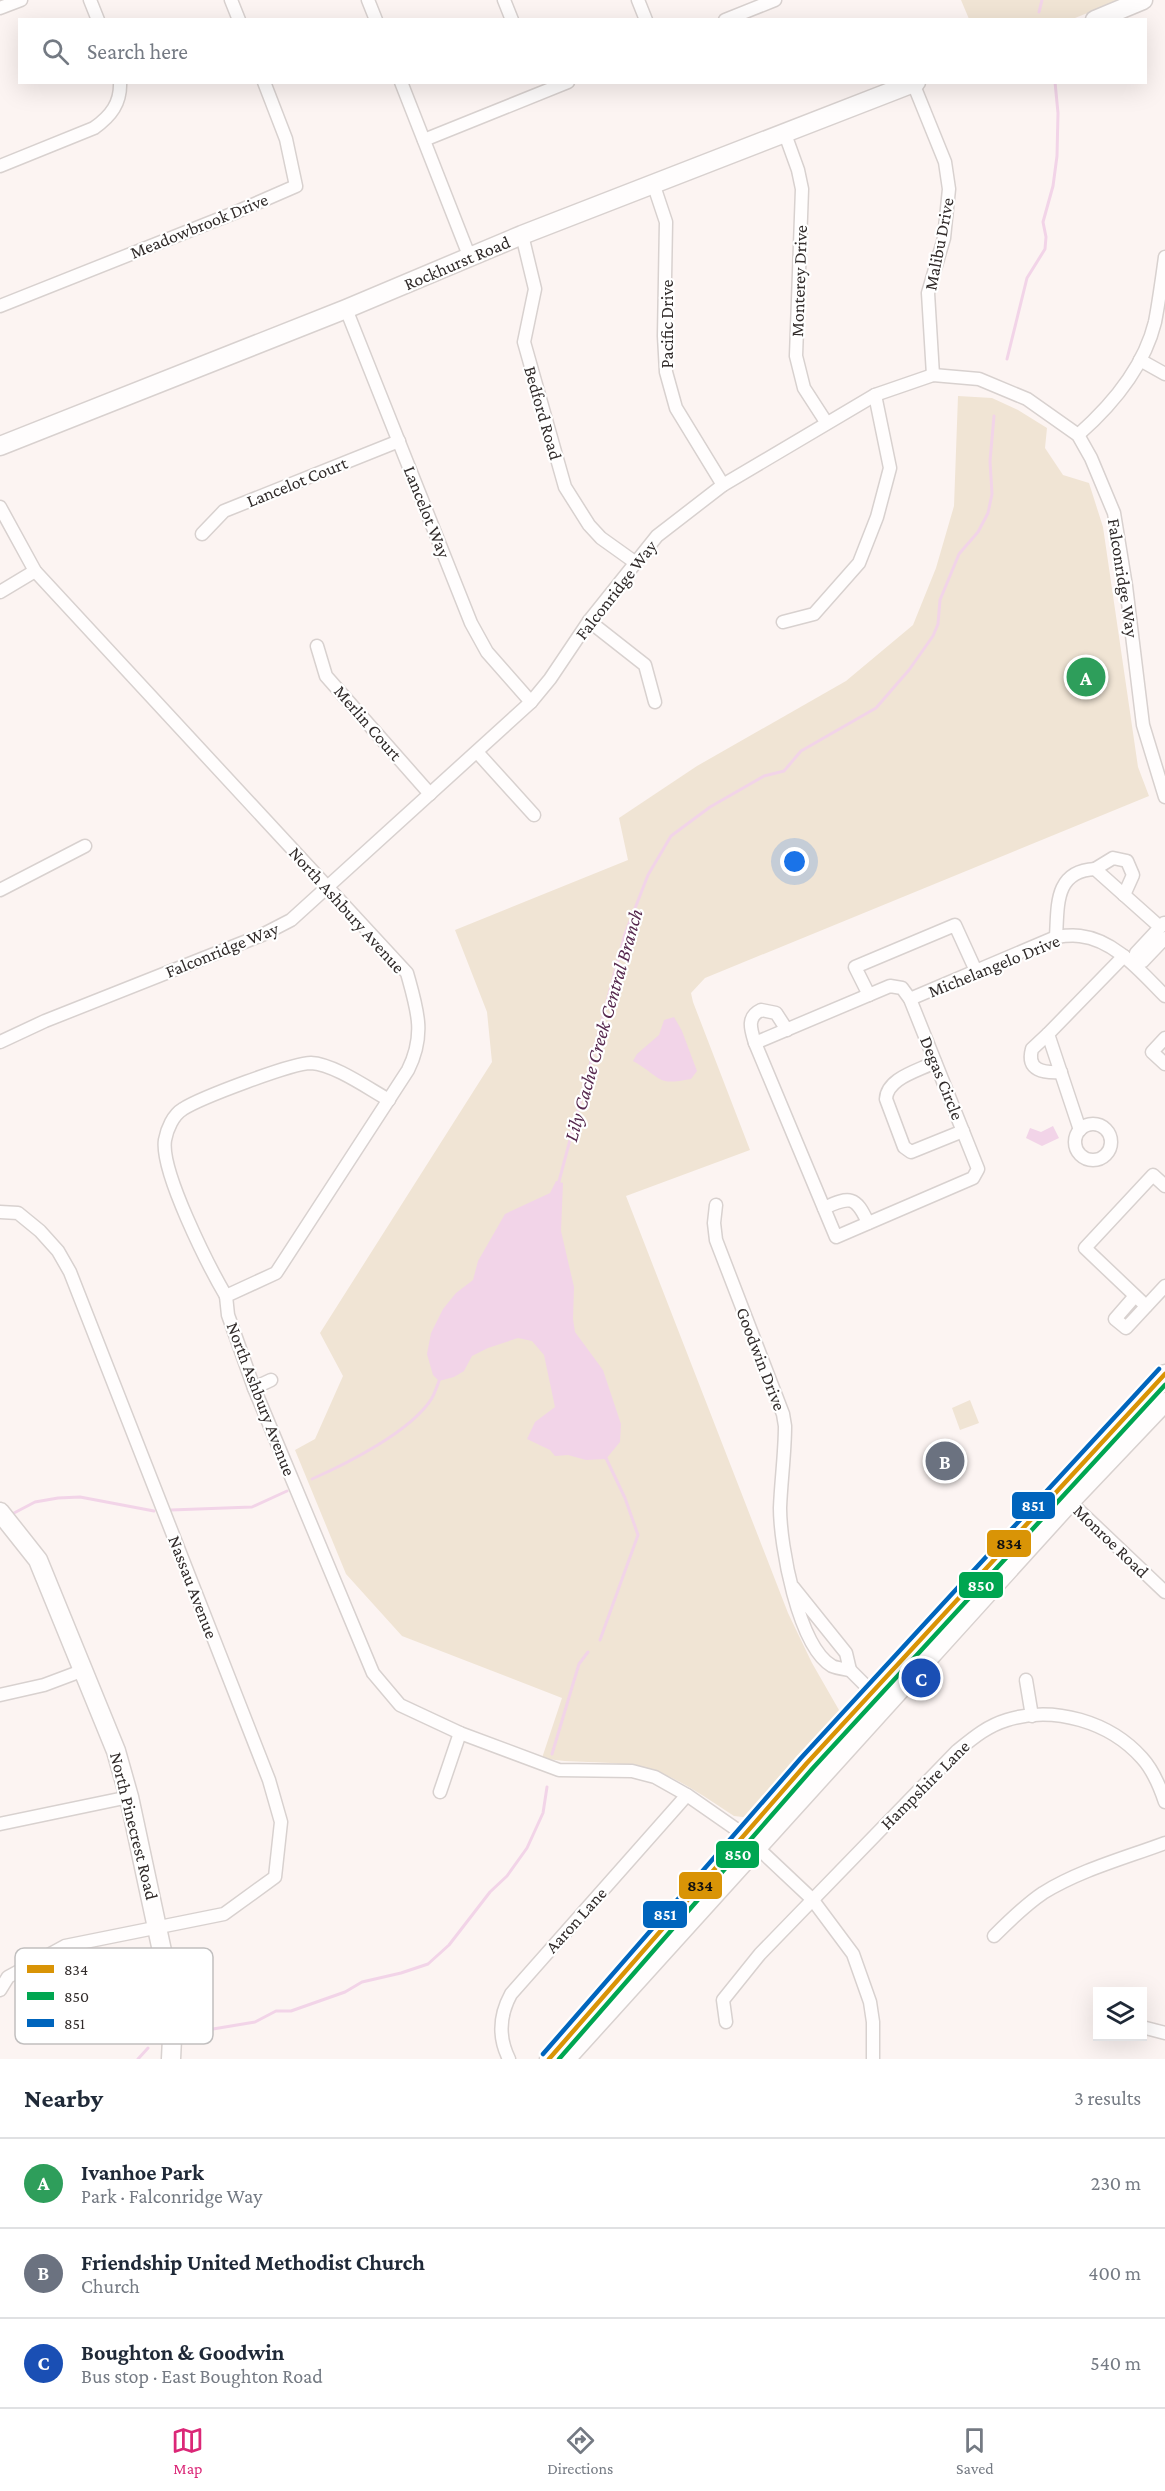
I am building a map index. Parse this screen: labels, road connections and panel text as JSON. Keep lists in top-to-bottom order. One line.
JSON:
{"streets":{"main road":["Rockhurst Road","North Pinecrest Road"],"street":["Meadowbrook Drive","Malibu Drive","Monterey Drive","Pacific Drive","Bedford Road","Lancelot Court","Lancelot Way","Falconridge Way","Merlin Court","North Ashbury Avenue","Michelangelo Drive","Degas Circle","Goodwin Drive","Monroe Road","Nassau Avenue","Hampshire Lane","Aaron Lane"]},"crossings":[["Malibu Drive","Falconridge Way"],["Rockhurst Road","Monterey Drive"],["Rockhurst Road","Pacific Drive"],["Rockhurst Road","Bedford Road"],["Rockhurst Road","Lancelot Way"],["Monterey Drive","Falconridge Way"],["Pacific Drive","Falconridge Way"],["Bedford Road","Falconridge Way"],["Lancelot Court","Lancelot Way"],["Lancelot Way","Falconridge Way"],["Falconridge Way","Merlin Court"],["Falconridge Way","North Ashbury Avenue"],["North Ashbury Avenue","Hampshire Lane"],["North Ashbury Avenue","Aaron Lane"],["Michelangelo Drive","Degas Circle"],["Nassau Avenue","North Pinecrest Road"]],"water":["Lily Cache Creek Central Branch"],"lines":["transit line 851","transit line 834","transit line 850"],"legend":["834","850","851"],"page":{"search":"Search here","pins":["A","B","C"],"heading":["Nearby","3 results"],"list":[{"mark":"A","name":"Ivanhoe Park","note":"Park · Falconridge Way","value":"230 m"},{"mark":"B","name":"Friendship United Methodist Church","note":"Church","value":"400 m"},{"mark":"C","name":"Boughton & Goodwin","note":"Bus stop · East Boughton Road","value":"540 m"}],"nav":["Map","Directions","Saved"]}}
